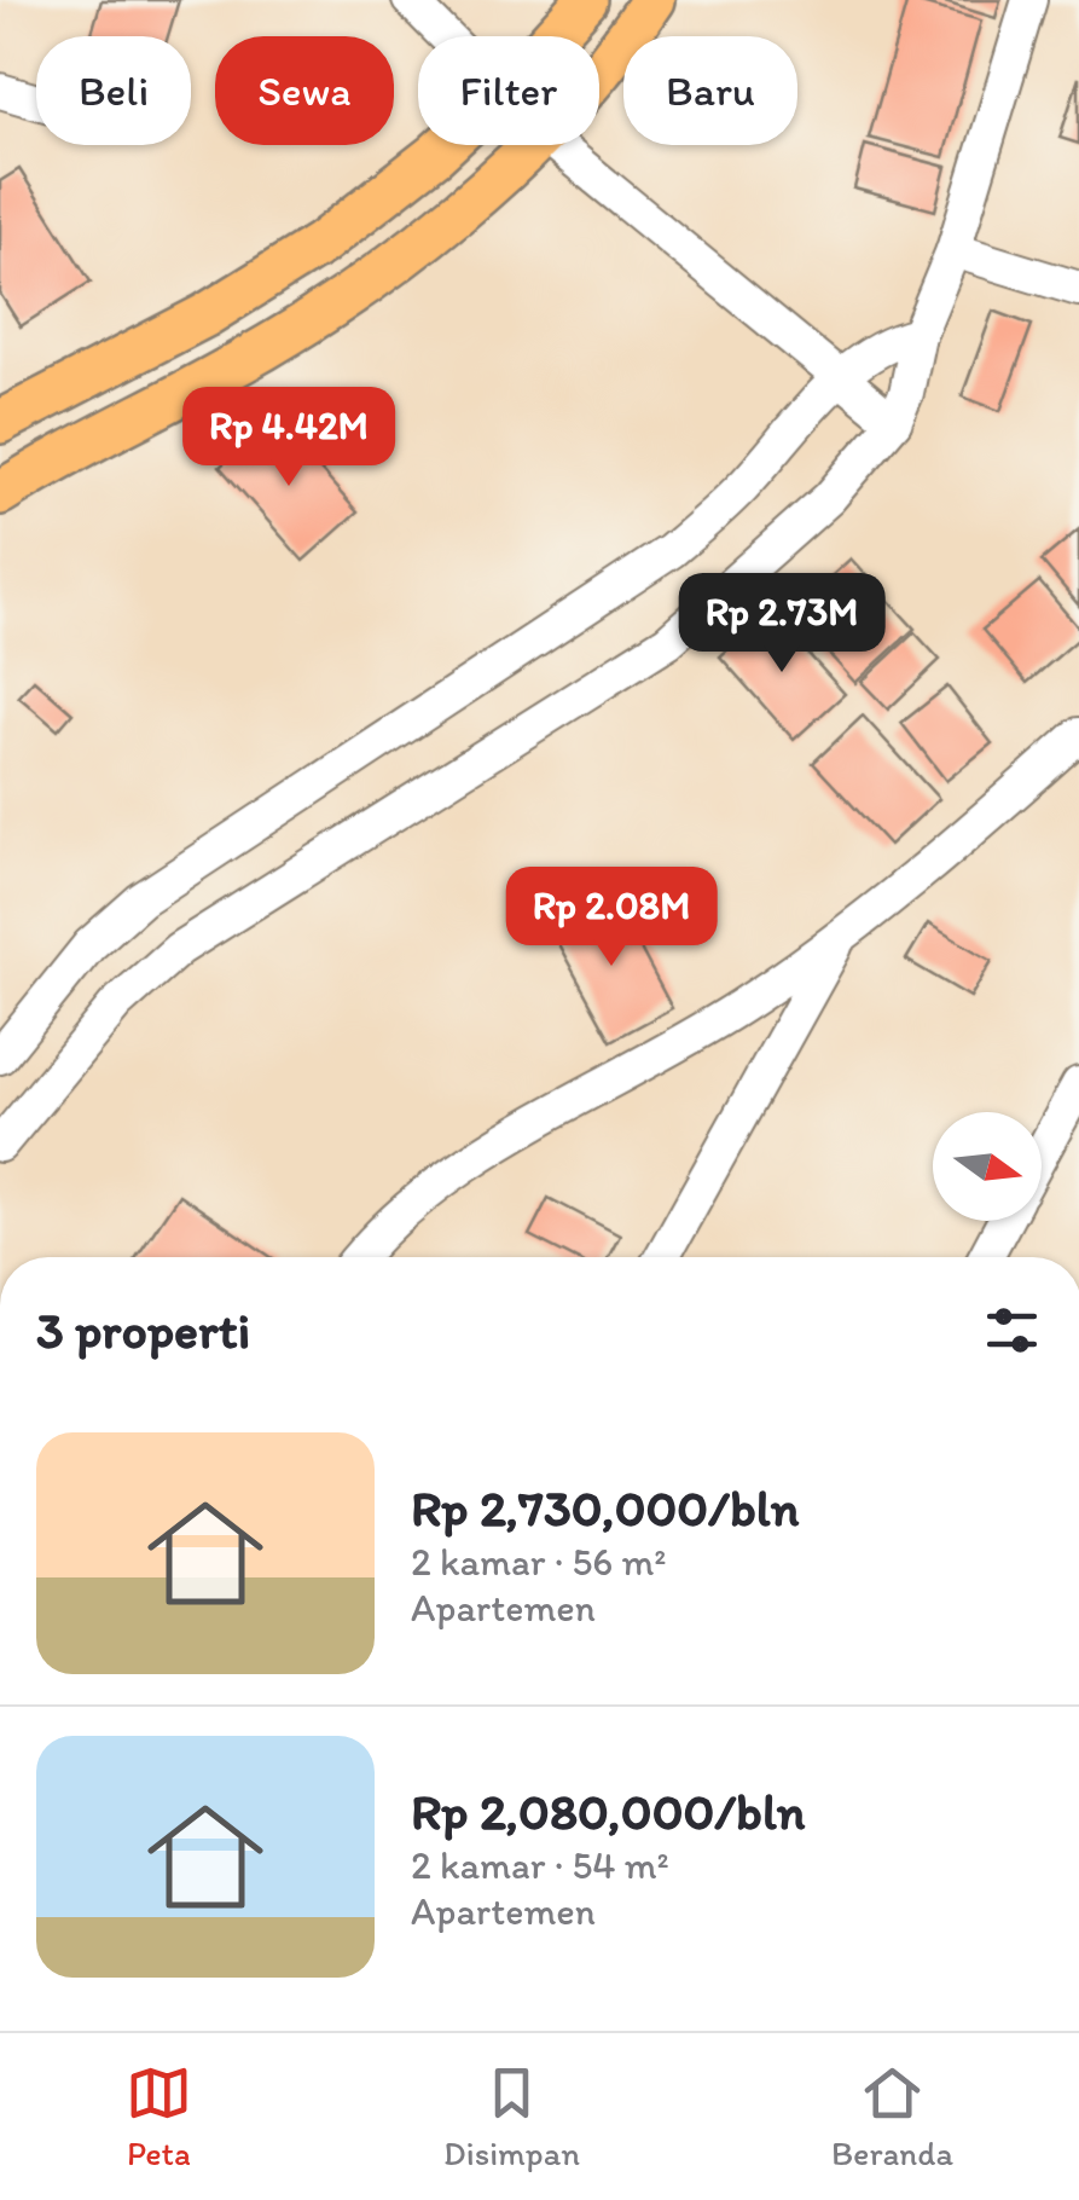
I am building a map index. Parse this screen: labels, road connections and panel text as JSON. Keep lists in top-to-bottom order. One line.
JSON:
{"north":"right","page":{"chip":["Beli","Sewa","Filter","Baru"],"price":["Rp 4.42M","Rp 2.73M","Rp 2.08M"],"heading":"3 properti","list":[{"name":"Rp 2,730,000/bln","note":"2 kamar · 56 m² · Apartemen"},{"name":"Rp 2,080,000/bln","note":"2 kamar · 54 m² · Apartemen"}],"tabs":["Peta","Disimpan","Beranda"]}}
